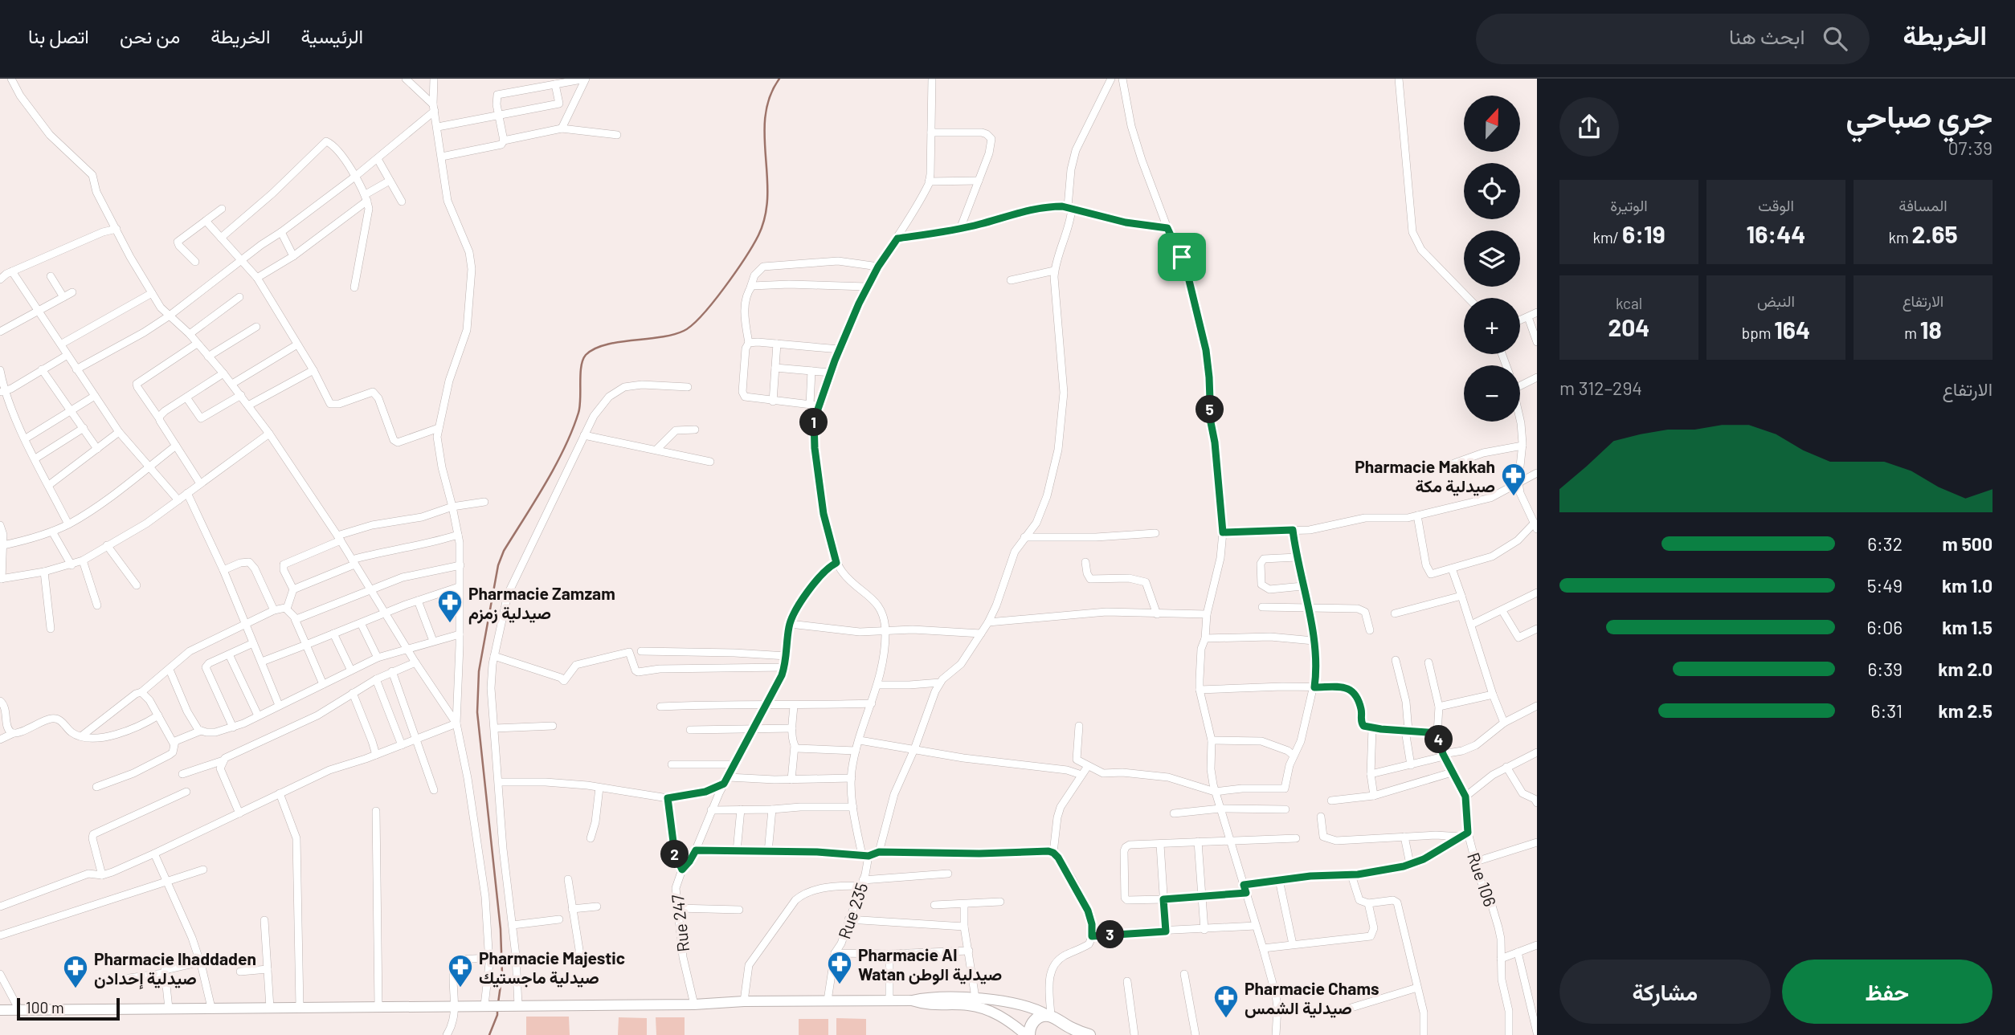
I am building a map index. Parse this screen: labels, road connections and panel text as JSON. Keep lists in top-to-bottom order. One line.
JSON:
{"streets":{"street":["Rue 106","Rue 235","Rue 247"]},"places":{"pharmacy":["Pharmacie Makkah صيدلية مكة","Pharmacie Zamzam صيدلية زمزم","Pharmacie Al Watan صيدلية الوطن","Pharmacie Majestic صيدلية ماجستيك","Pharmacie Ihaddaden صيدلية إحدادن","Pharmacie Chams صيدلية الشمس"]},"scale_bar":"100 m","north":"top","page":{"header":"الخريطة","search":"ابحث هنا","nav":["الرئيسية","الخريطة","من نحن","اتصل بنا"],"heading":["جري صباحي","07:39"],"map_buttons":["+","−"],"stats":[["المسافة","2.65 km"],["الوقت","16:44"],["الوتيرة","6:19 /km"],["الارتفاع","18 m"],["النبض","164 bpm"],["kcal","204"]],"chart":["الارتفاع","294–312 m"],"pins":["5","1","4","2","3"],"list":[{"name":"500 m","note":"6:32"},{"name":"1.0 km","note":"5:49"},{"name":"1.5 km","note":"6:06"},{"name":"2.0 km","note":"6:39"},{"name":"2.5 km","note":"6:31"}],"buttons":["حفظ","مشاركة"],"scale":"100 m"}}
